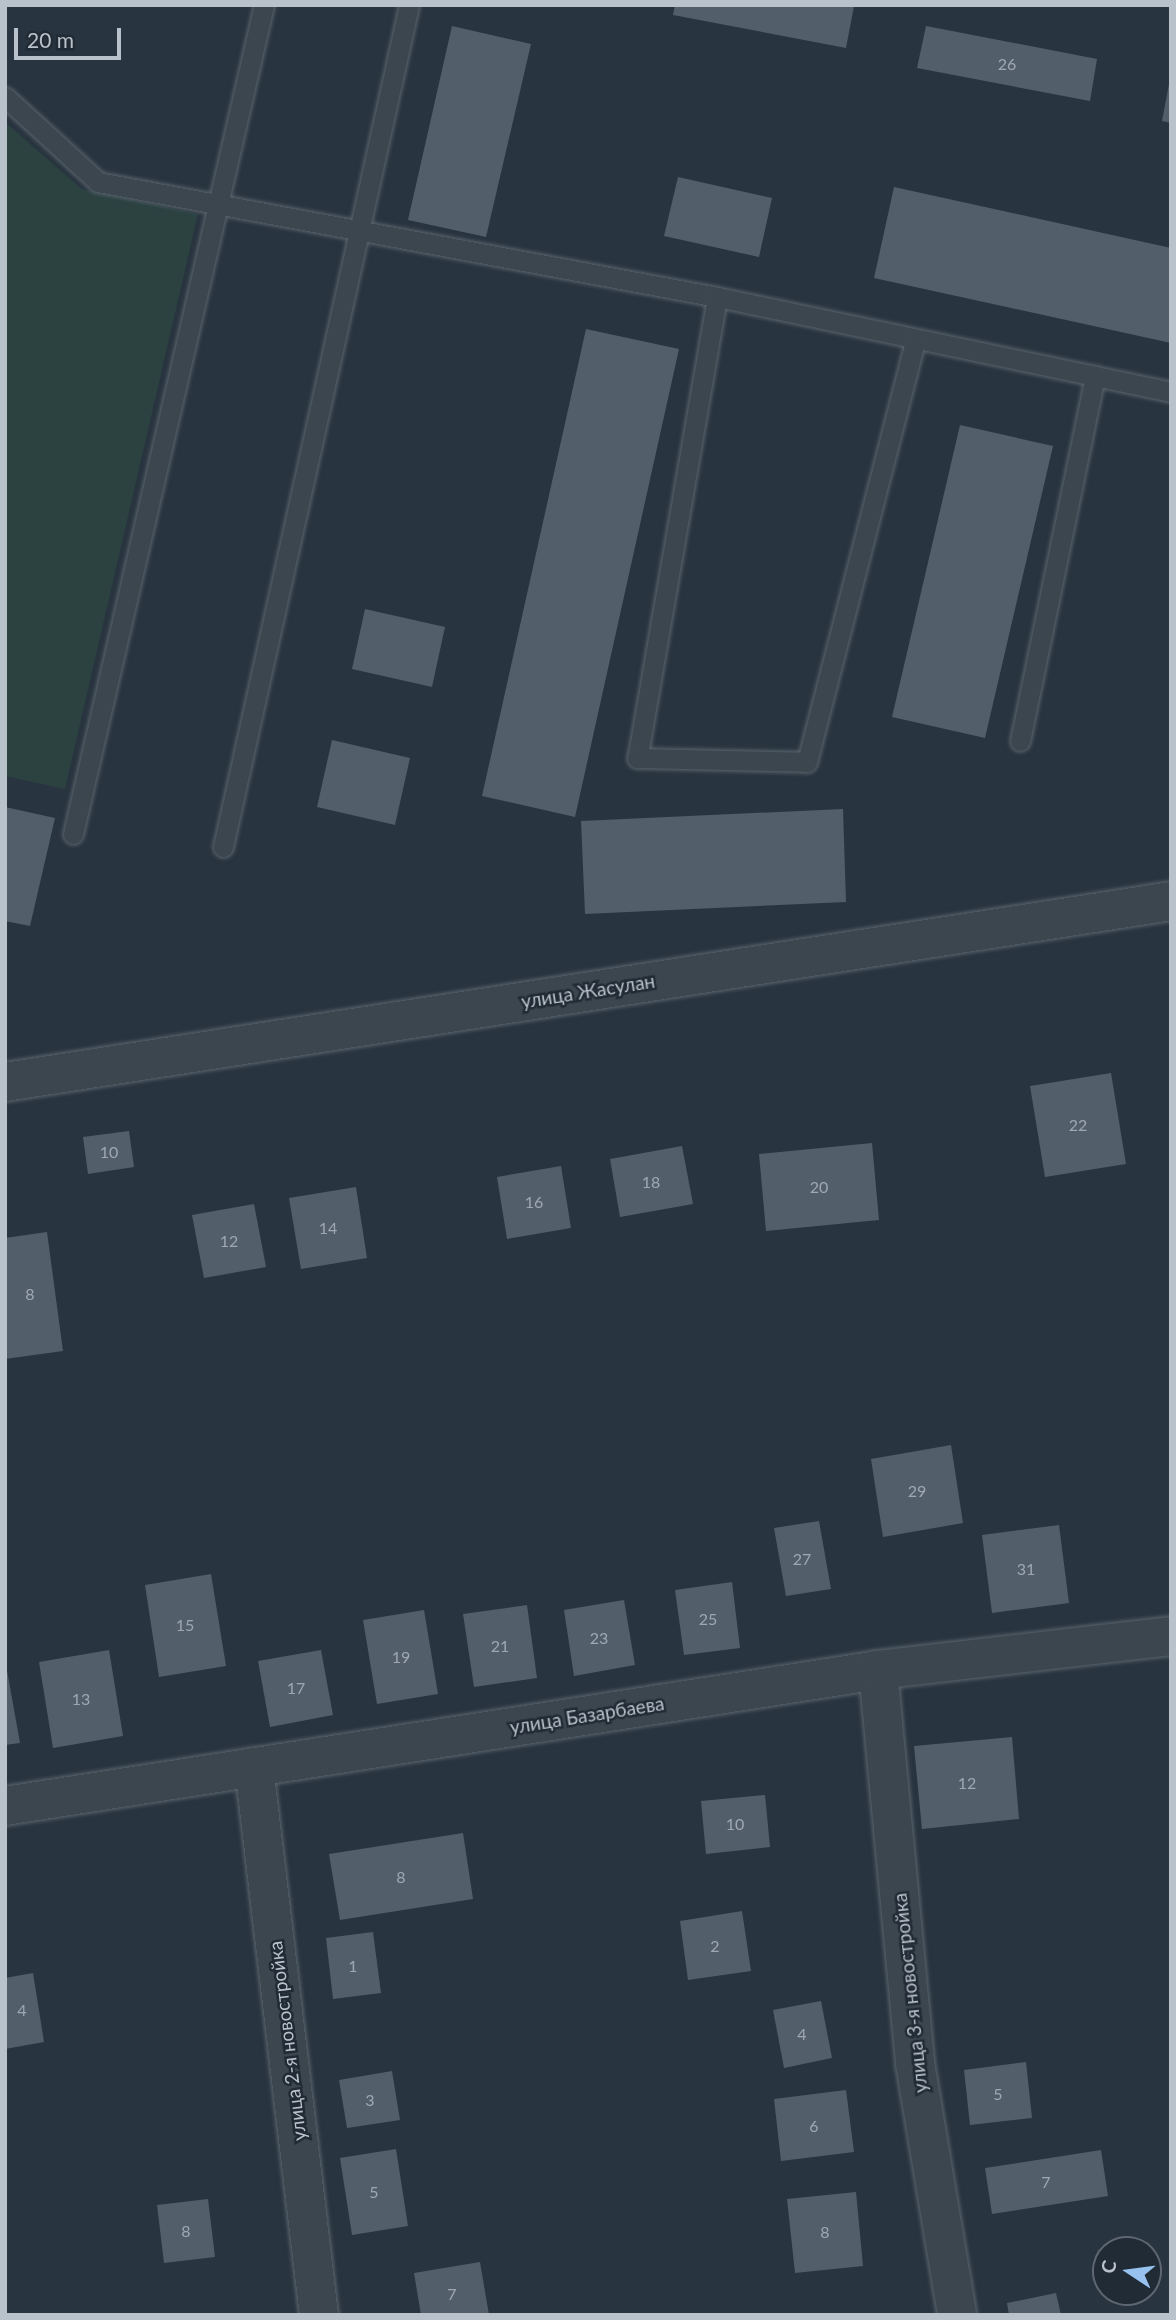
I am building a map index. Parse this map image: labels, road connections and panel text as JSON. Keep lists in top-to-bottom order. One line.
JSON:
{"streets":{"street":["улица Жасулан","улица Базарбаева","улица 3-я новостройка","улица 2-я новостройка"]},"crossings":[["улица Базарбаева","улица 3-я новостройка"],["улица Базарбаева","улица 2-я новостройка"]],"house_numbers":["26","22","10","18","20","16","14","12","8","29","27","31","25","15","23","21","19","17","13","12","10","8","2","1","4","4","5","3","6","7","5","8","8","7"],"scale_bar":"20 m","north":"left"}
